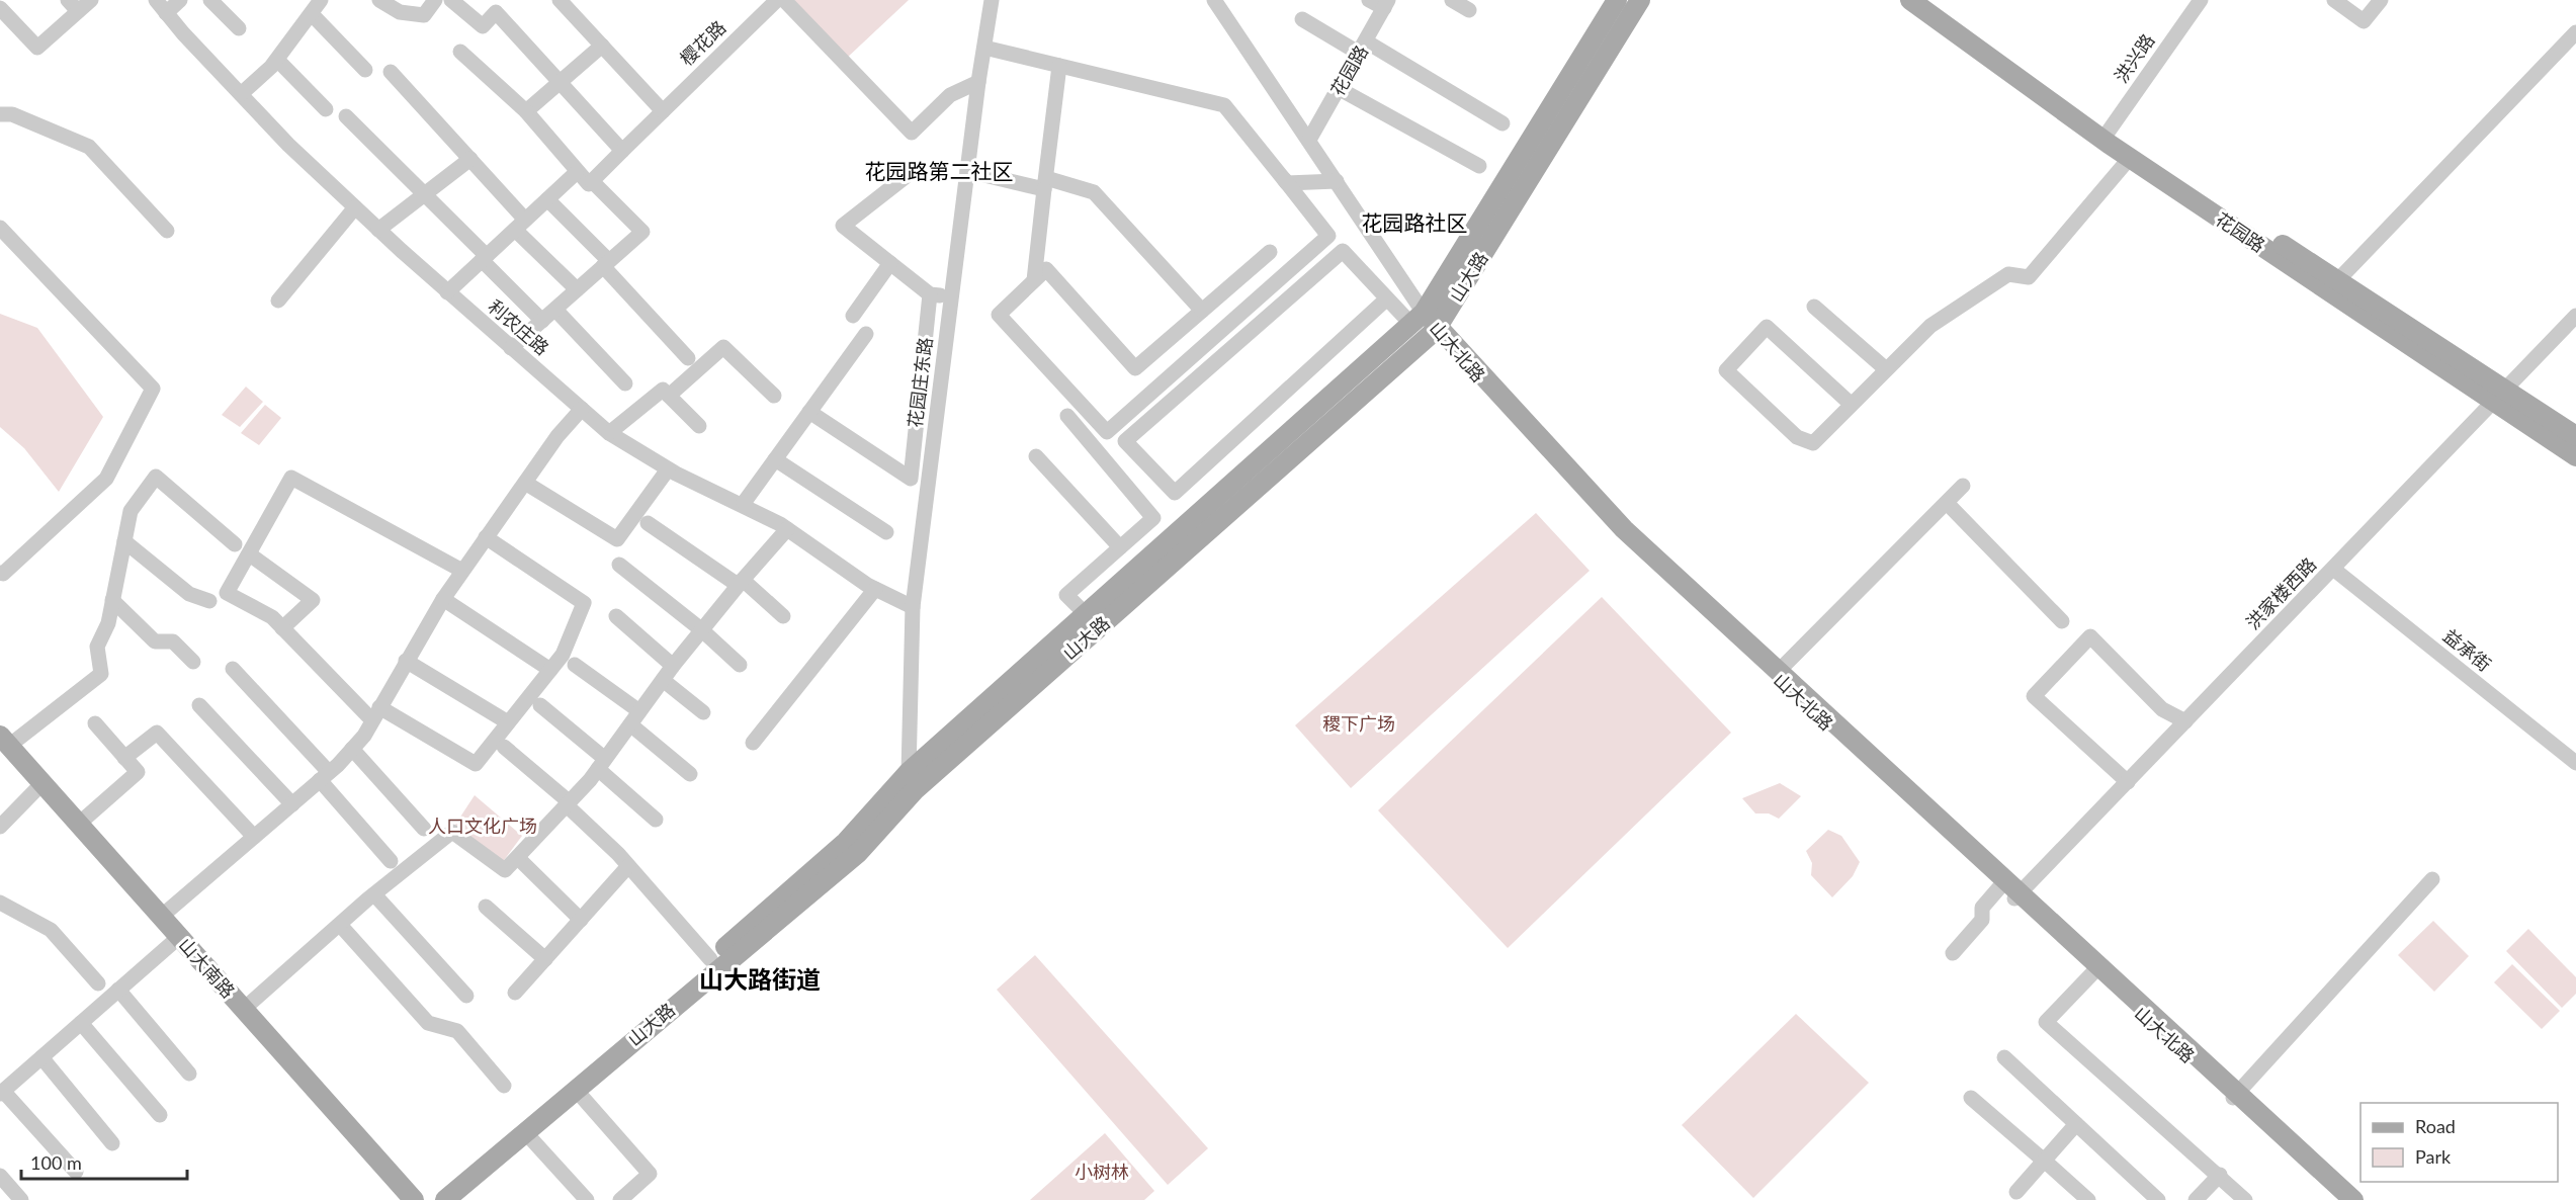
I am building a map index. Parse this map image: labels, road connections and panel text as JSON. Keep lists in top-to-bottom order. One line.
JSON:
{"streets":{"main road":["花园路","山大路","山大北路","山大南路"],"street":["樱花路","洪兴路","利农庄路","花园庄东路","洪家楼西路","益承街"]},"crossings":[["洪兴路","花园路"],["花园路","洪家楼西路"],["山大路","山大北路"],["山大路","花园庄东路"],["利农庄路","花园庄东路"],["山大北路","洪家楼西路"],["洪家楼西路","益承街"]],"districts":["花园路第二社区","花园路社区","山大路街道"],"parks":["稷下广场","人口文化广场","小树林"],"legend":["Road","Park"],"scale_bar":"100 m"}
